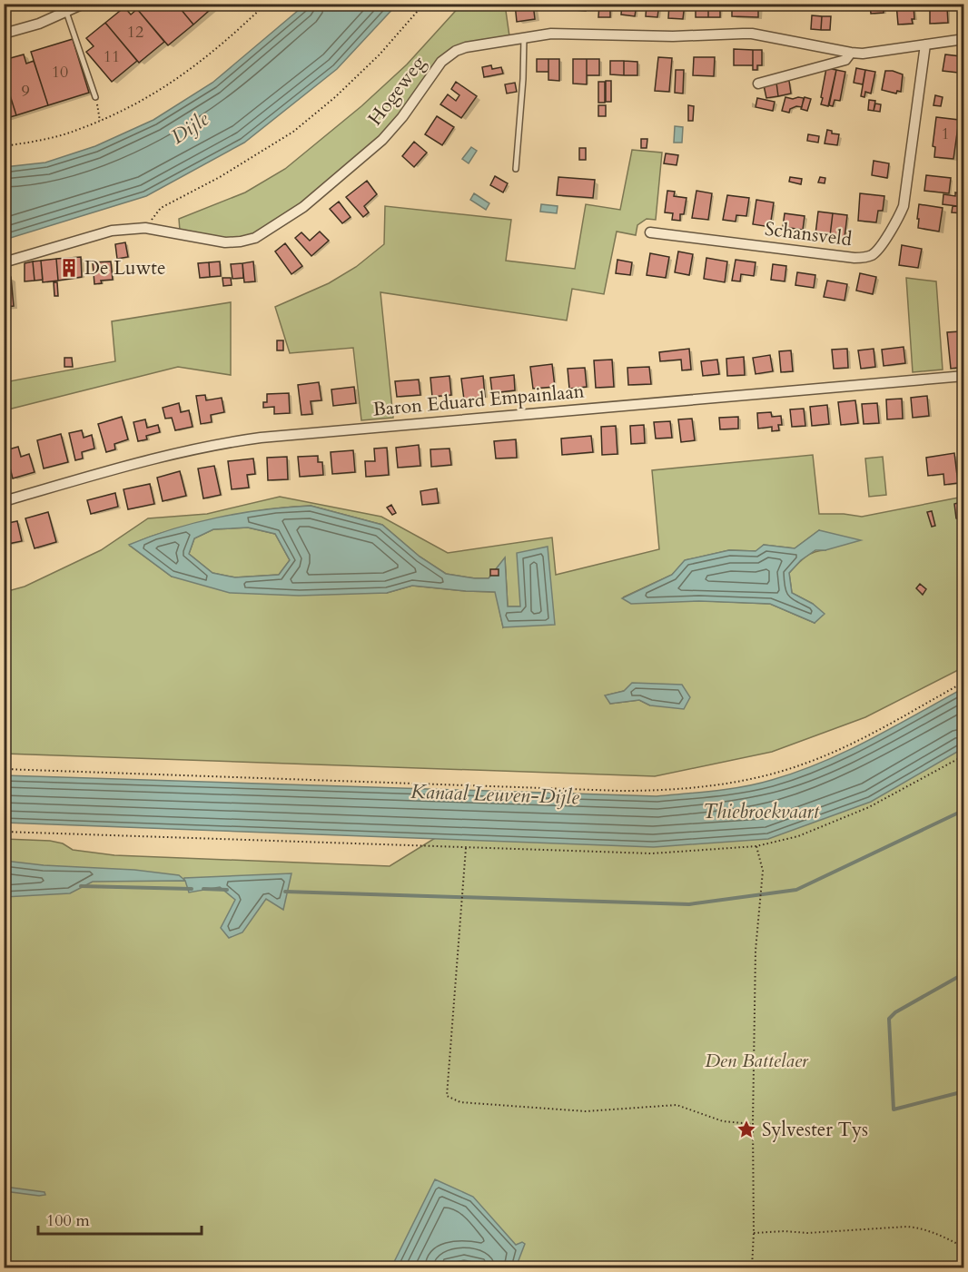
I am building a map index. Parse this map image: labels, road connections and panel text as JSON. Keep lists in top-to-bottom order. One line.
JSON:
{"streets":{"street":["Hogeweg","Schansveld","Baron Eduard Empainlaan"]},"crossings":[["Hogeweg","Schansveld"]],"water":["Dijle","Kanaal Leuven-Dijle","Thiebroekvaart"],"parks":["Den Battelaer"],"places":{"building":["De Luwte"],"place":["Sylvester Tys"]},"house_numbers":["12","11","10","9","1"],"scale_bar":"100 m"}
